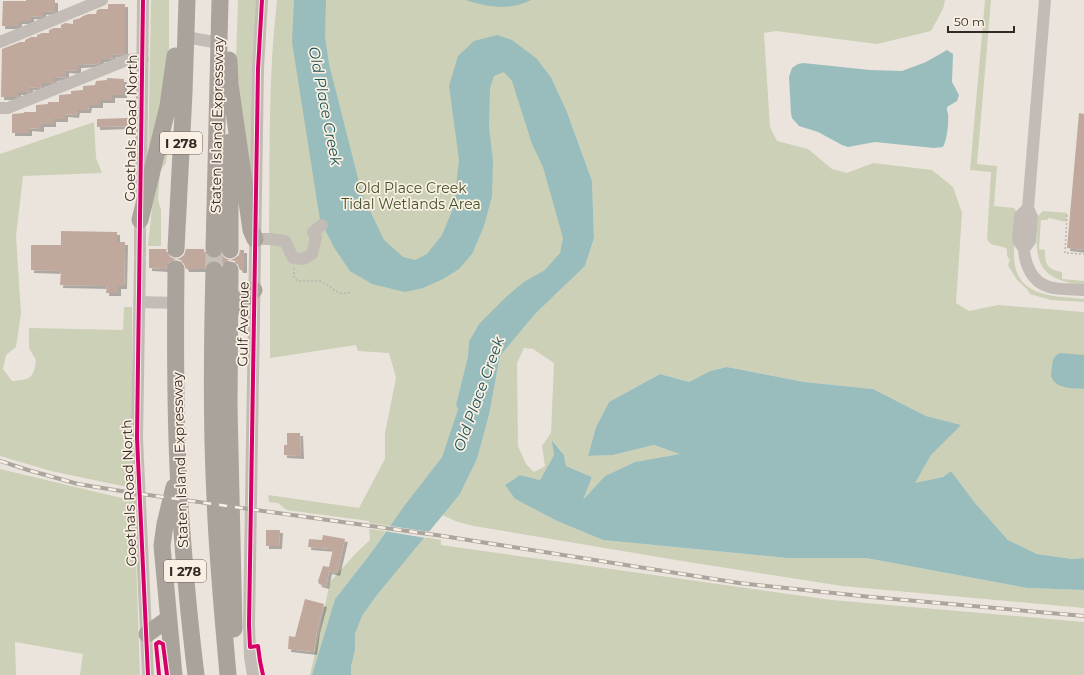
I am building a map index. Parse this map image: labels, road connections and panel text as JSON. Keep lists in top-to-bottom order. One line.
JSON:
{"streets":{"highway":["Staten Island Expressway","I 278"],"street":["Goethals Road North","Gulf Avenue"]},"water":["Old Place Creek"],"parks":["Old Place Creek Tidal Wetlands Area"],"scale_bar":"50 m"}
